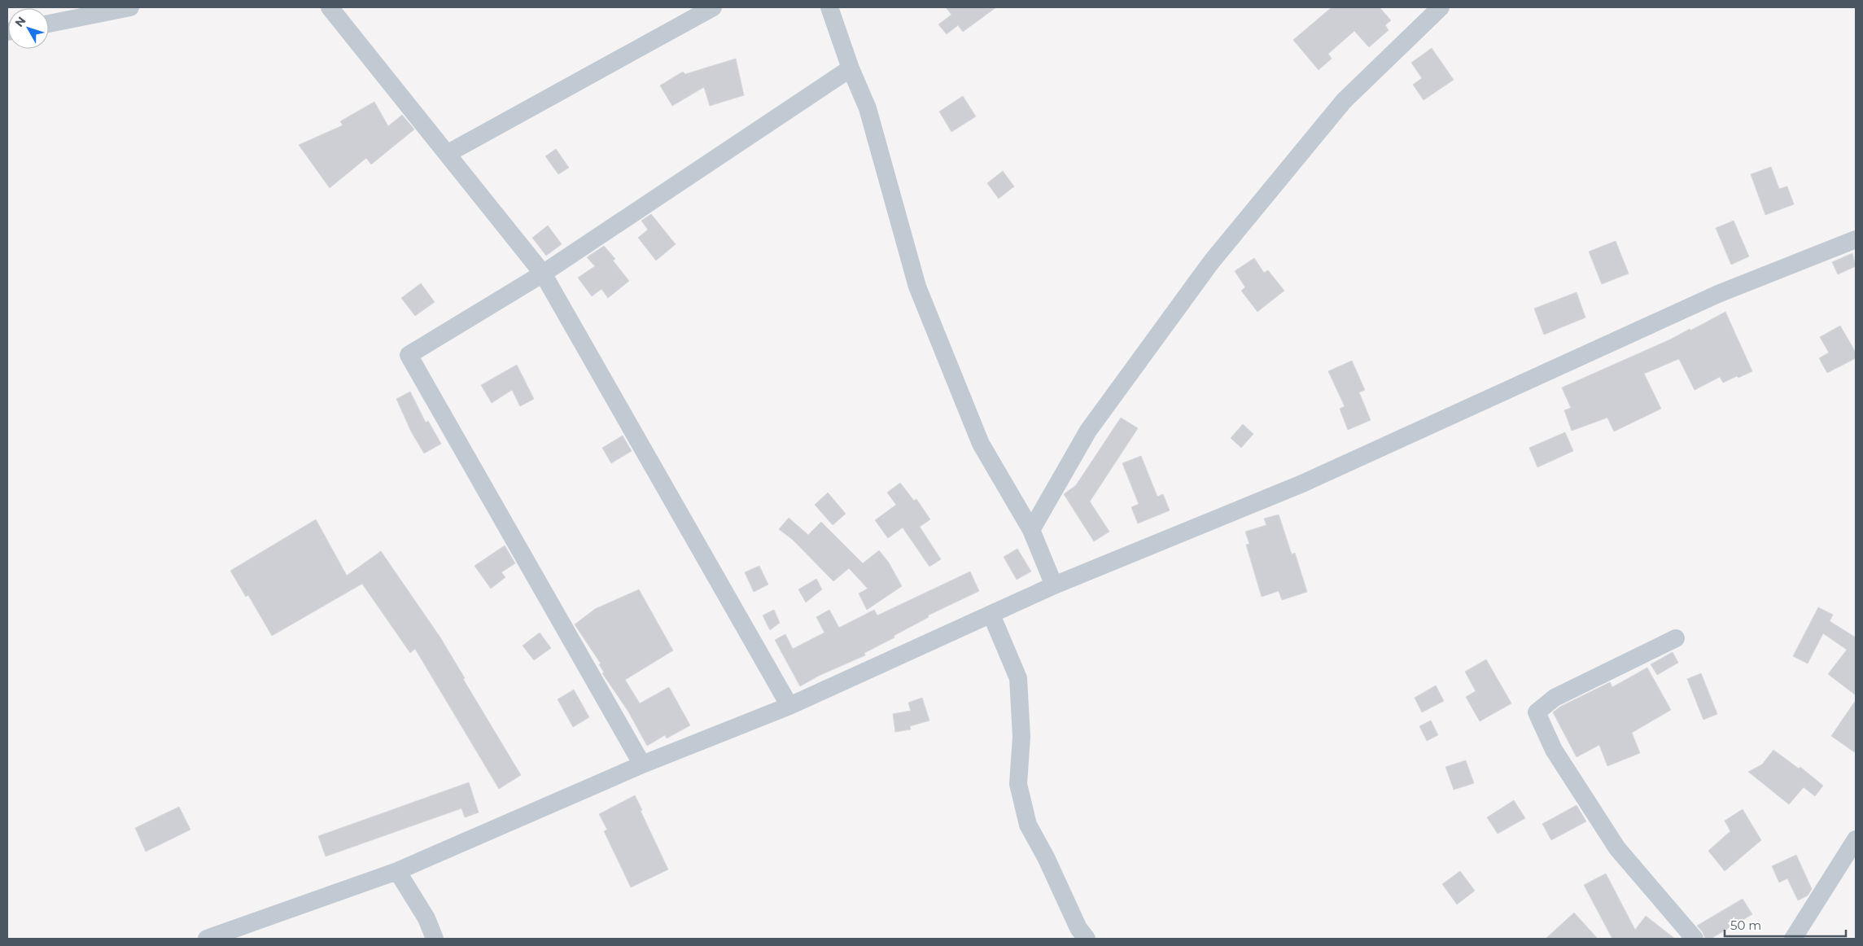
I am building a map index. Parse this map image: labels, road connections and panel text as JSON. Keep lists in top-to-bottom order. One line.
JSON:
{"scale_bar":"50 m","north":"top left"}
